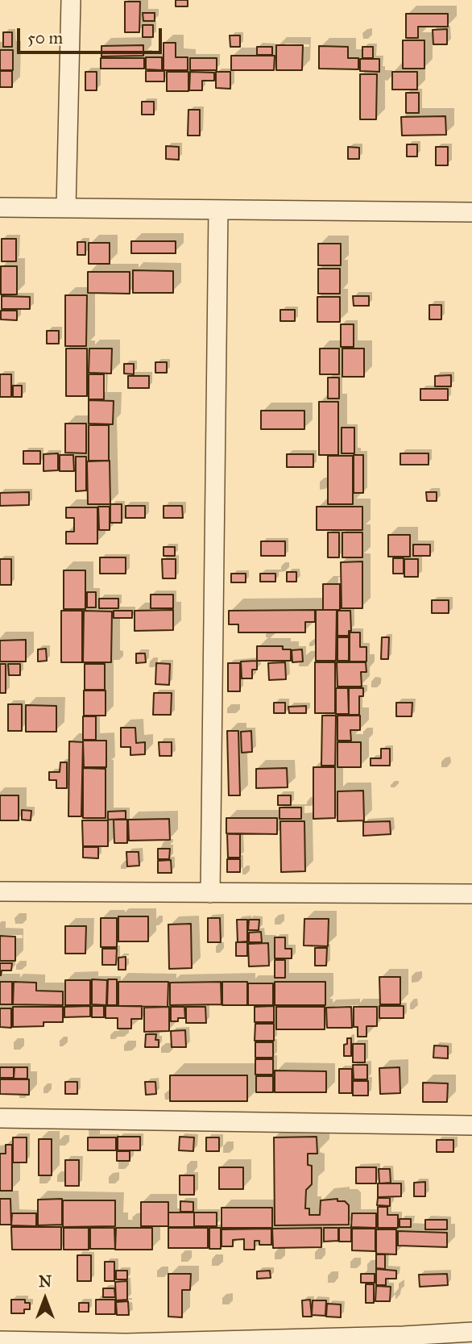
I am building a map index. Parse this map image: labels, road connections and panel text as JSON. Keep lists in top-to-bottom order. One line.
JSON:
{"scale_bar":"50 m","north":"top"}
